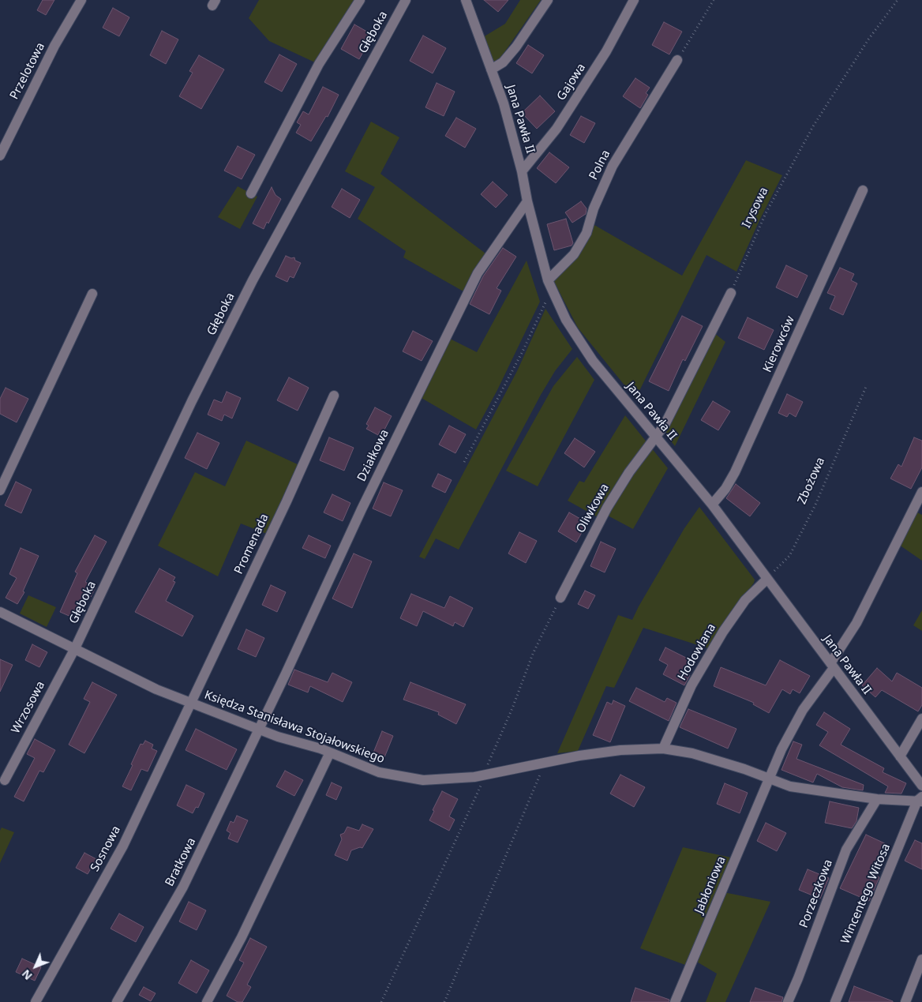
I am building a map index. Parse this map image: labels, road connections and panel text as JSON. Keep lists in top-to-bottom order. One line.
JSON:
{"streets":{"street":["Głęboka","Przelotowa","Gajowa","Jana Pawła II","Polna","Kierowców","Działkowa","Oliwkowa","Promenada","Hodowlana","Wrzosowa","Księdza Stanisława Stojałowskiego","Sosnowa","Bratkowa","Jabłoniowa","Porzeczkowa","Wincentego Witosa"],"path":["Irysowa","Zbożowa"]},"crossings":[["Głęboka","Wrzosowa"],["Głęboka","Księdza Stanisława Stojałowskiego"],["Gajowa","Jana Pawła II"],["Jana Pawła II","Polna"],["Jana Pawła II","Kierowców"],["Jana Pawła II","Działkowa"],["Jana Pawła II","Zbożowa"],["Jana Pawła II","Oliwkowa"],["Jana Pawła II","Hodowlana"],["Jana Pawła II","Jabłoniowa"],["Działkowa","Księdza Stanisława Stojałowskiego"],["Działkowa","Bratkowa"],["Zbożowa","Hodowlana"],["Promenada","Księdza Stanisława Stojałowskiego"],["Promenada","Sosnowa"],["Hodowlana","Księdza Stanisława Stojałowskiego"],["Wrzosowa","Księdza Stanisława Stojałowskiego"],["Księdza Stanisława Stojałowskiego","Sosnowa"],["Księdza Stanisława Stojałowskiego","Bratkowa"],["Księdza Stanisława Stojałowskiego","Jabłoniowa"],["Księdza Stanisława Stojałowskiego","Porzeczkowa"],["Księdza Stanisława Stojałowskiego","Wincentego Witosa"]],"north":"bottom left"}
